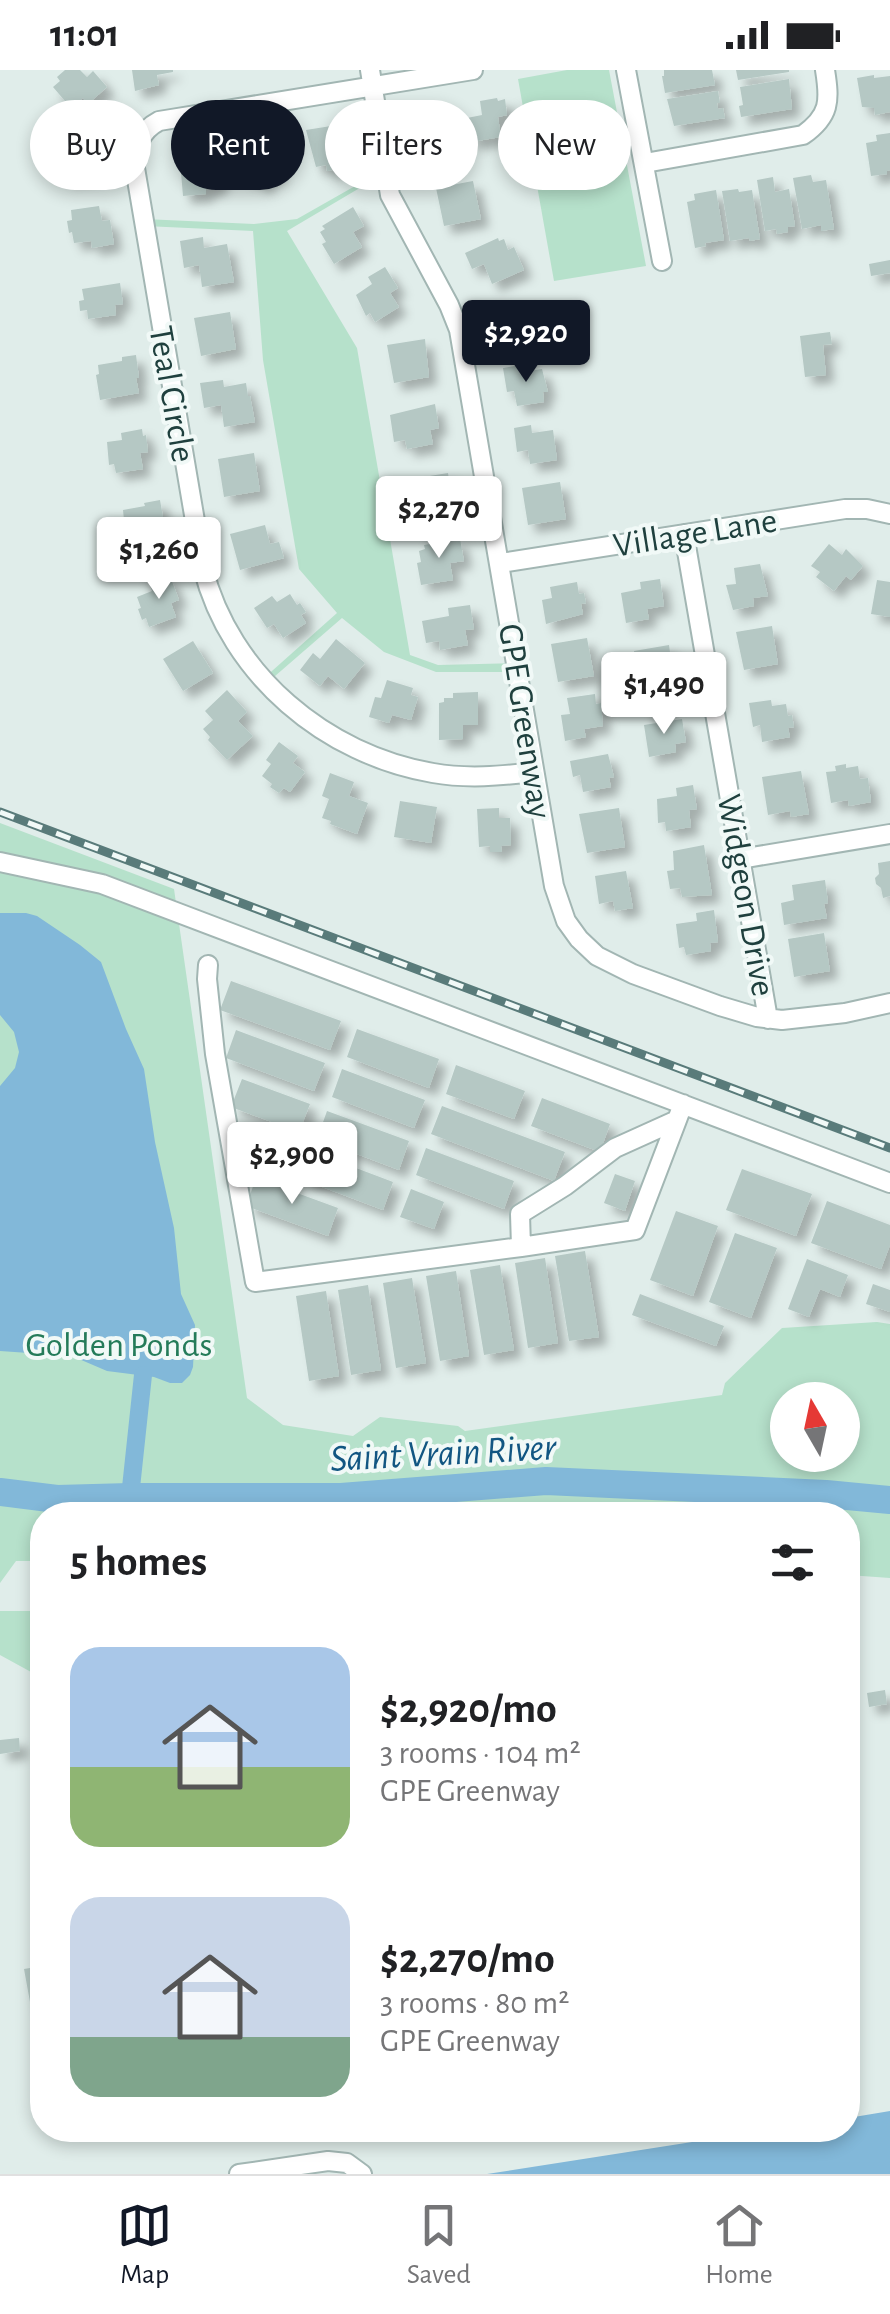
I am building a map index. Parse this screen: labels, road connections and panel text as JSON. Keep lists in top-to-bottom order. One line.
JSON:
{"streets":{"street":["Teal Circle","Village Lane","GPE Greenway","Widgeon Drive"]},"crossings":[["Teal Circle","GPE Greenway"],["Village Lane","GPE Greenway"],["Village Lane","Widgeon Drive"],["GPE Greenway","Widgeon Drive"]],"water":["Saint Vrain River"],"parks":["Golden Ponds"],"north":"top","page":{"status":"11:01","chip":["Buy","Rent","Filters","New"],"price":["$2,920","$2,270","$1,260","$1,490","$2,900"],"heading":"5 homes","list":[{"name":"$2,920/mo","note":"3 rooms · 104 m² · GPE Greenway"},{"name":"$2,270/mo","note":"3 rooms · 80 m² · GPE Greenway"}],"tabs":["Map","Saved","Home"]}}
